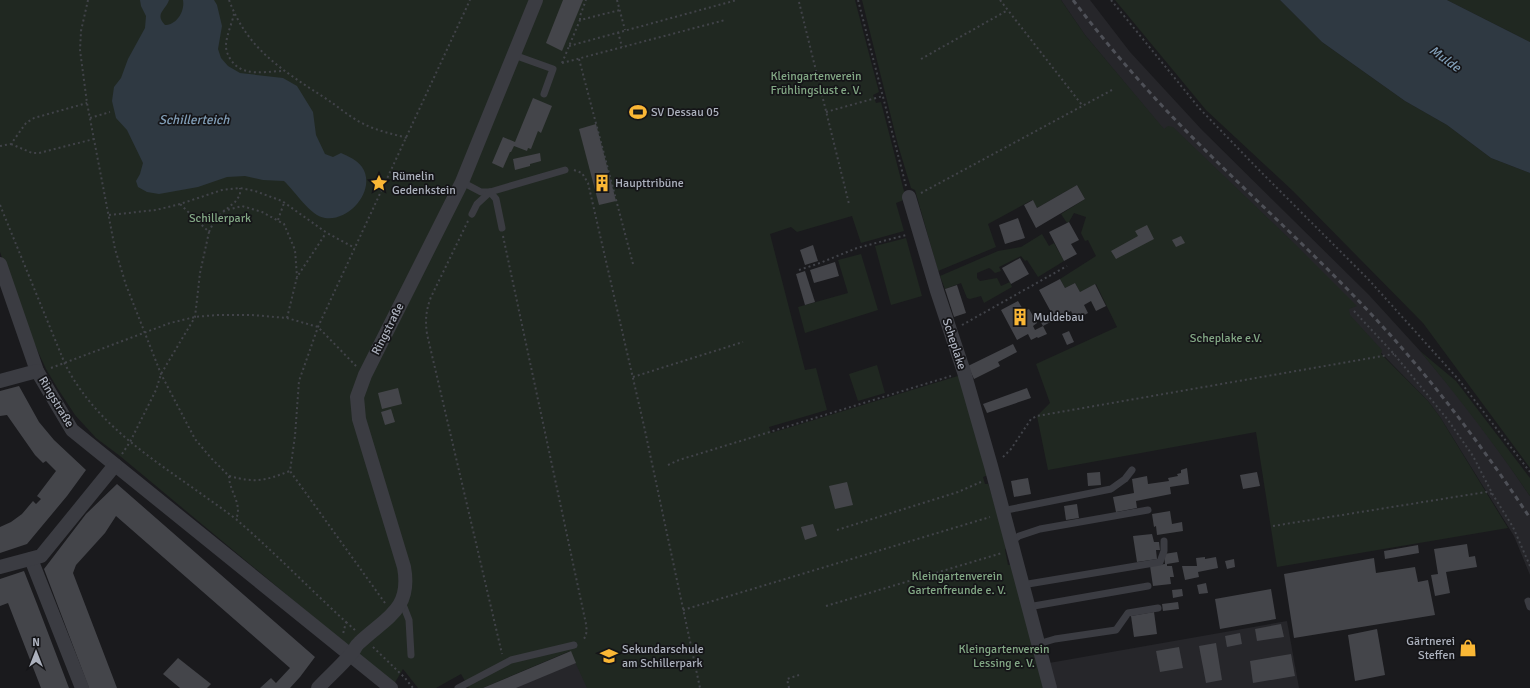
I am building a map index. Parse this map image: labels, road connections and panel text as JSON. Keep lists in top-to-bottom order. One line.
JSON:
{"streets":{"street":["Ringstraße","Scheplake"]},"water":["Mulde","Schillerteich"],"parks":["Kleingartenverein Frühlingslust e. V.","Schillerpark","Scheplake e.V.","Kleingartenverein Gartenfreunde e. V.","Kleingartenverein Lessing e. V."],"places":{"sports":["SV Dessau 05"],"place":["Rümelin Gedenkstein"],"building":["Haupttribüne","Muldebau"],"shop":["Gärtnerei Steffen"],"school or university":["Sekundarschule am Schillerpark"]},"north":"top"}
